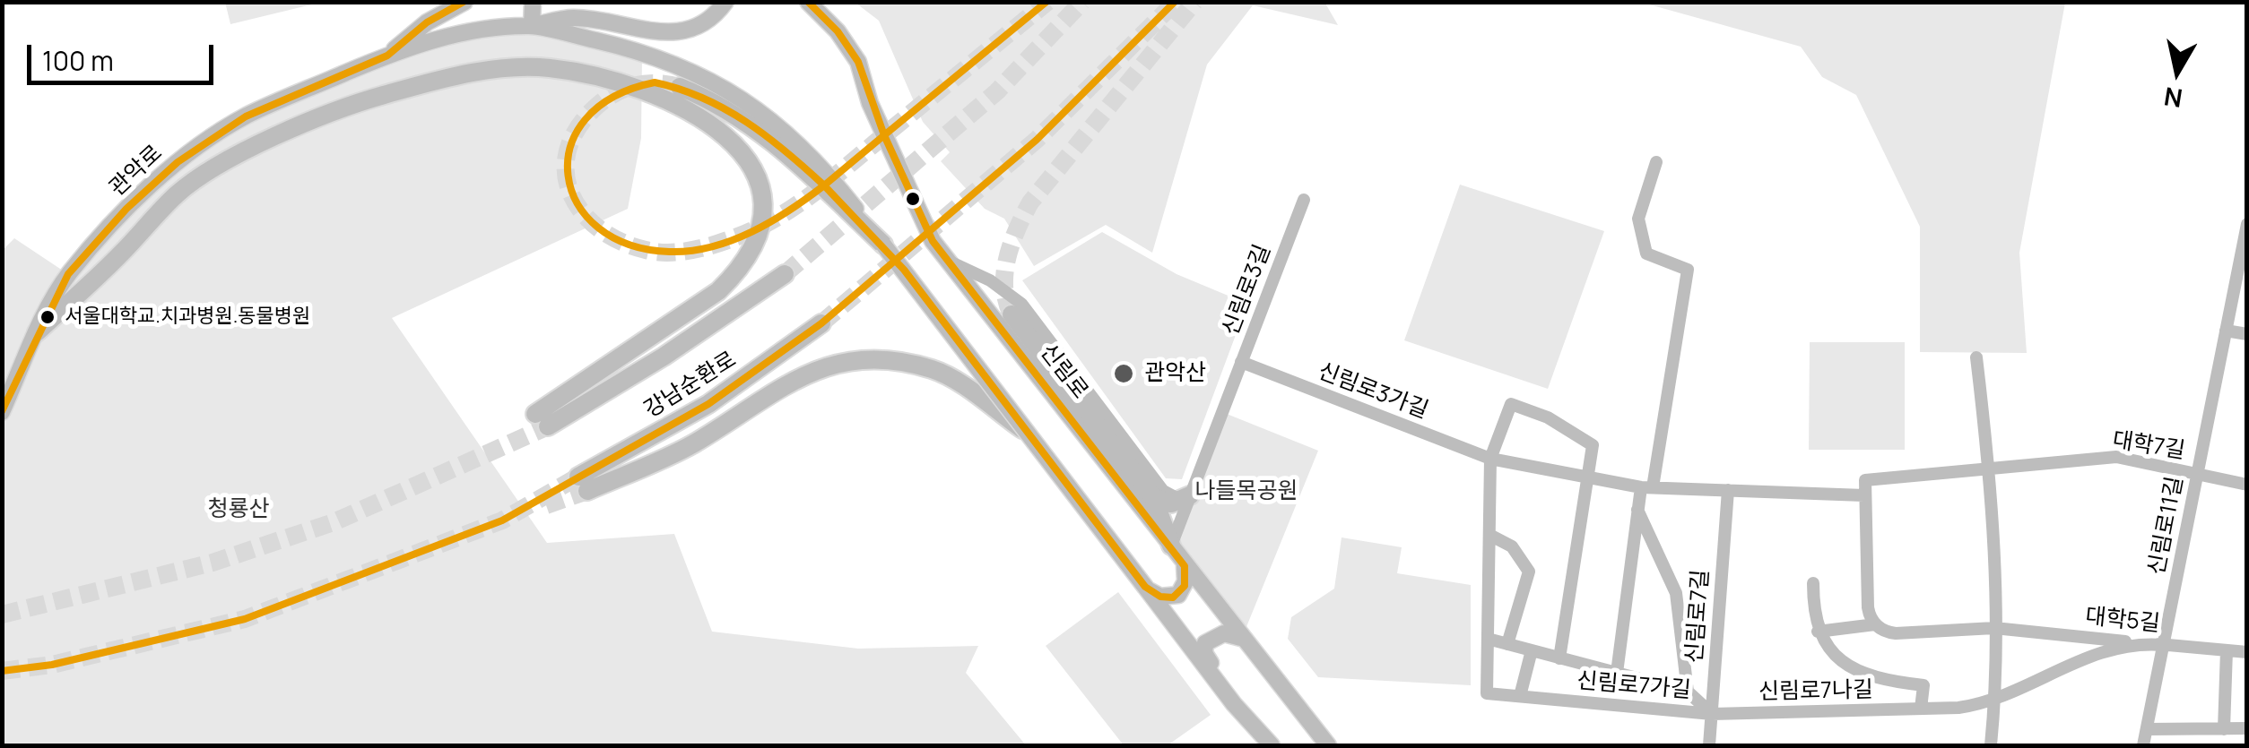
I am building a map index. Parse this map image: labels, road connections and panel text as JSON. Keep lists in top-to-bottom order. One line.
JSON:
{"streets":{"highway":["강남순환로"],"main road":["관악로","신림로"],"street":["신림로3길","신림로3가길","대학7길","신림로11길","신림로7길","대학5길","신림로7가길","신림로7나길"]},"crossings":[["관악로","강남순환로"],["신림로3길","신림로"],["신림로3길","신림로3가길"],["신림로3가길","대학7길"],["신림로3가길","신림로7길"],["신림로3가길","신림로7가길"],["대학7길","신림로11길"],["신림로11길","대학5길"],["신림로11길","신림로7나길"],["신림로7길","신림로7가길"],["신림로7길","신림로7나길"],["대학5길","신림로7나길"],["신림로7가길","신림로7나길"]],"parks":["나들목공원","청룡산"],"places":["서울대학교.치과병원.동물병원","관악산"],"scale_bar":"100 m","north":"bottom"}
